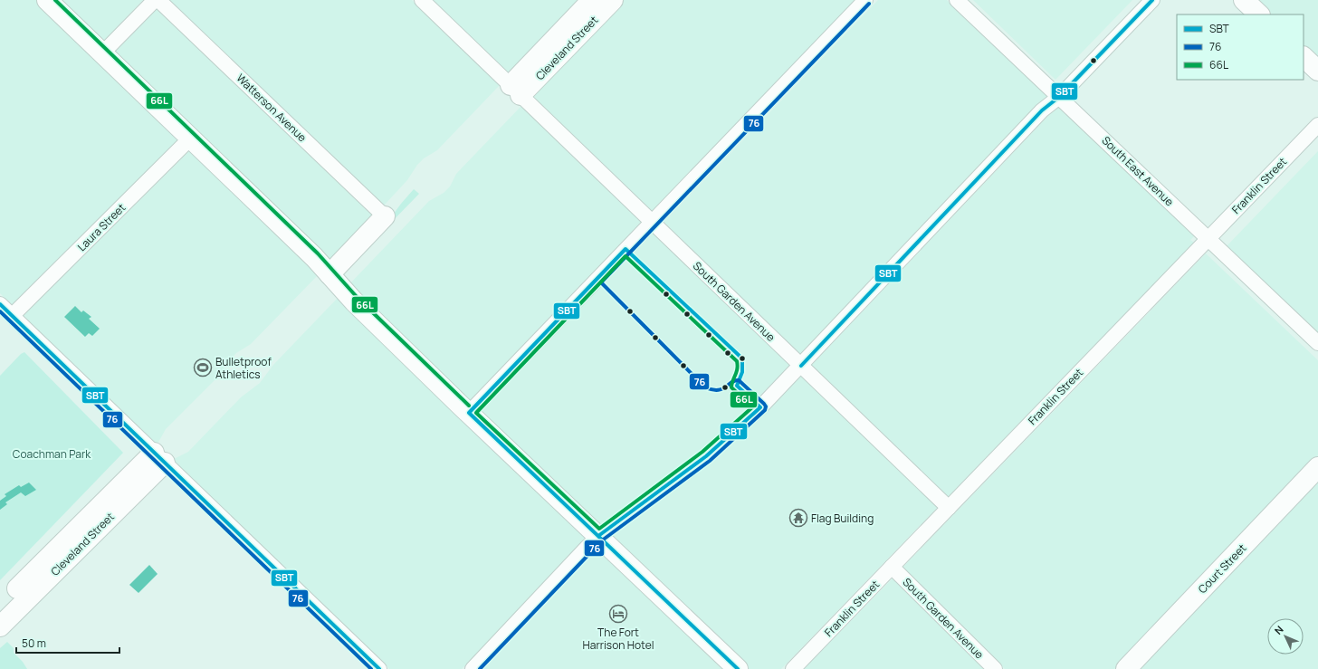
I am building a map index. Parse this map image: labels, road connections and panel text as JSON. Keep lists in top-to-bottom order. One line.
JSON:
{"streets":{"street":["Cleveland Street","Watterson Avenue","South East Avenue","Franklin Street","Laura Street","South Garden Avenue","Court Street"]},"crossings":[["Cleveland Street","South Garden Avenue"],["South East Avenue","Franklin Street"],["Franklin Street","South Garden Avenue"]],"parks":["Coachman Park"],"places":{"sports":["Bulletproof Athletics"],"temple":["Flag Building"],"hotel":["The Fort Harrison Hotel"]},"lines":["transit line SBT","transit line 66L","transit line 76"],"legend":["SBT","76","66L"],"scale_bar":"50 m","north":"top left"}
